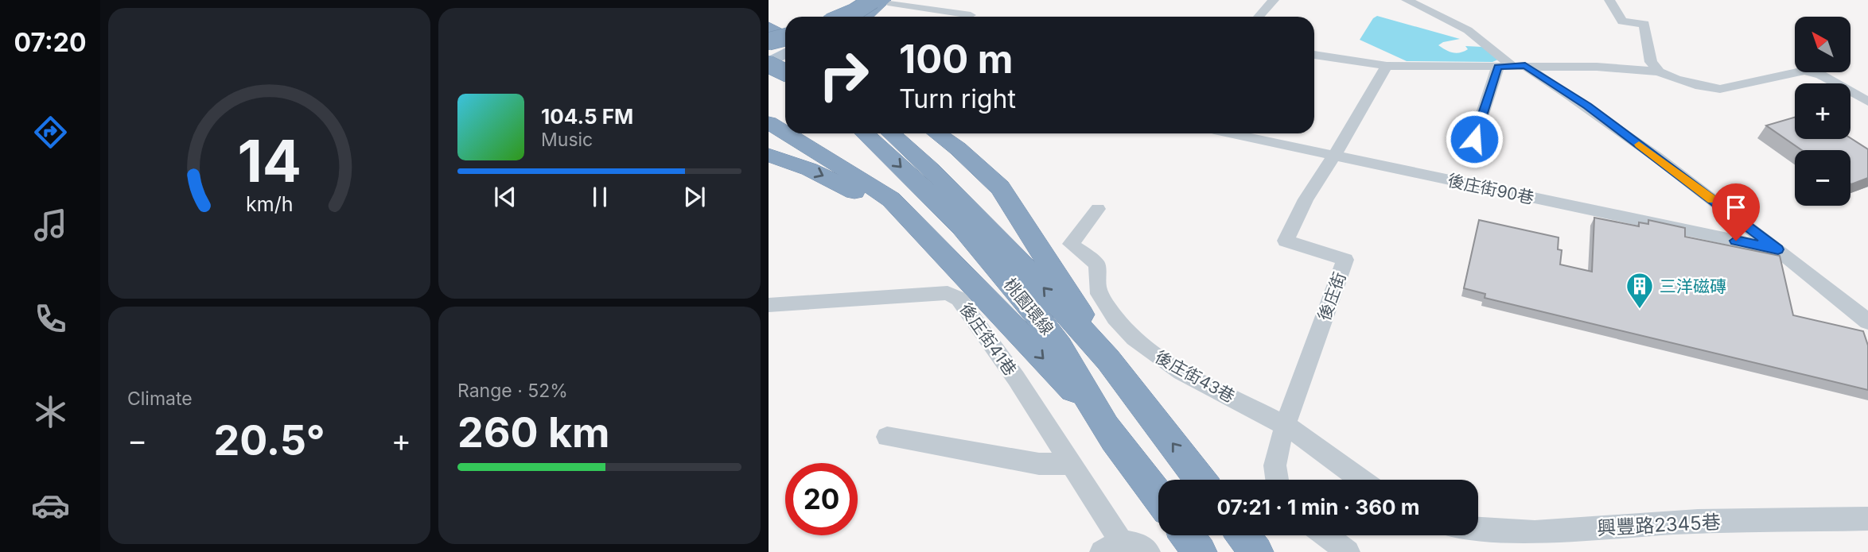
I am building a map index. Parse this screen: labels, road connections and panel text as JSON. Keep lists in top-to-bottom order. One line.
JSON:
{"streets":{"highway":["桃園環線"],"street":["後庄街90巷","後庄街","後庄街41巷","後庄街43巷","興豐路2345巷"]},"crossings":[["後庄街90巷","後庄街"],["後庄街","後庄街43巷"]],"places":{"building":["三洋磁磚"]},"north":"top left","page":{"tabs":"07:20","map_buttons":["+","−"],"turn":["100 m","Turn right"],"song":["104.5 FM","Music"],"tile":["Climate",["Range · 52%","260 km"]],"heat":["−","20.5°","+"],"limit":"20","trip":"07:21 · 1 min · 360 m","gauge":["14","km/h"]}}
